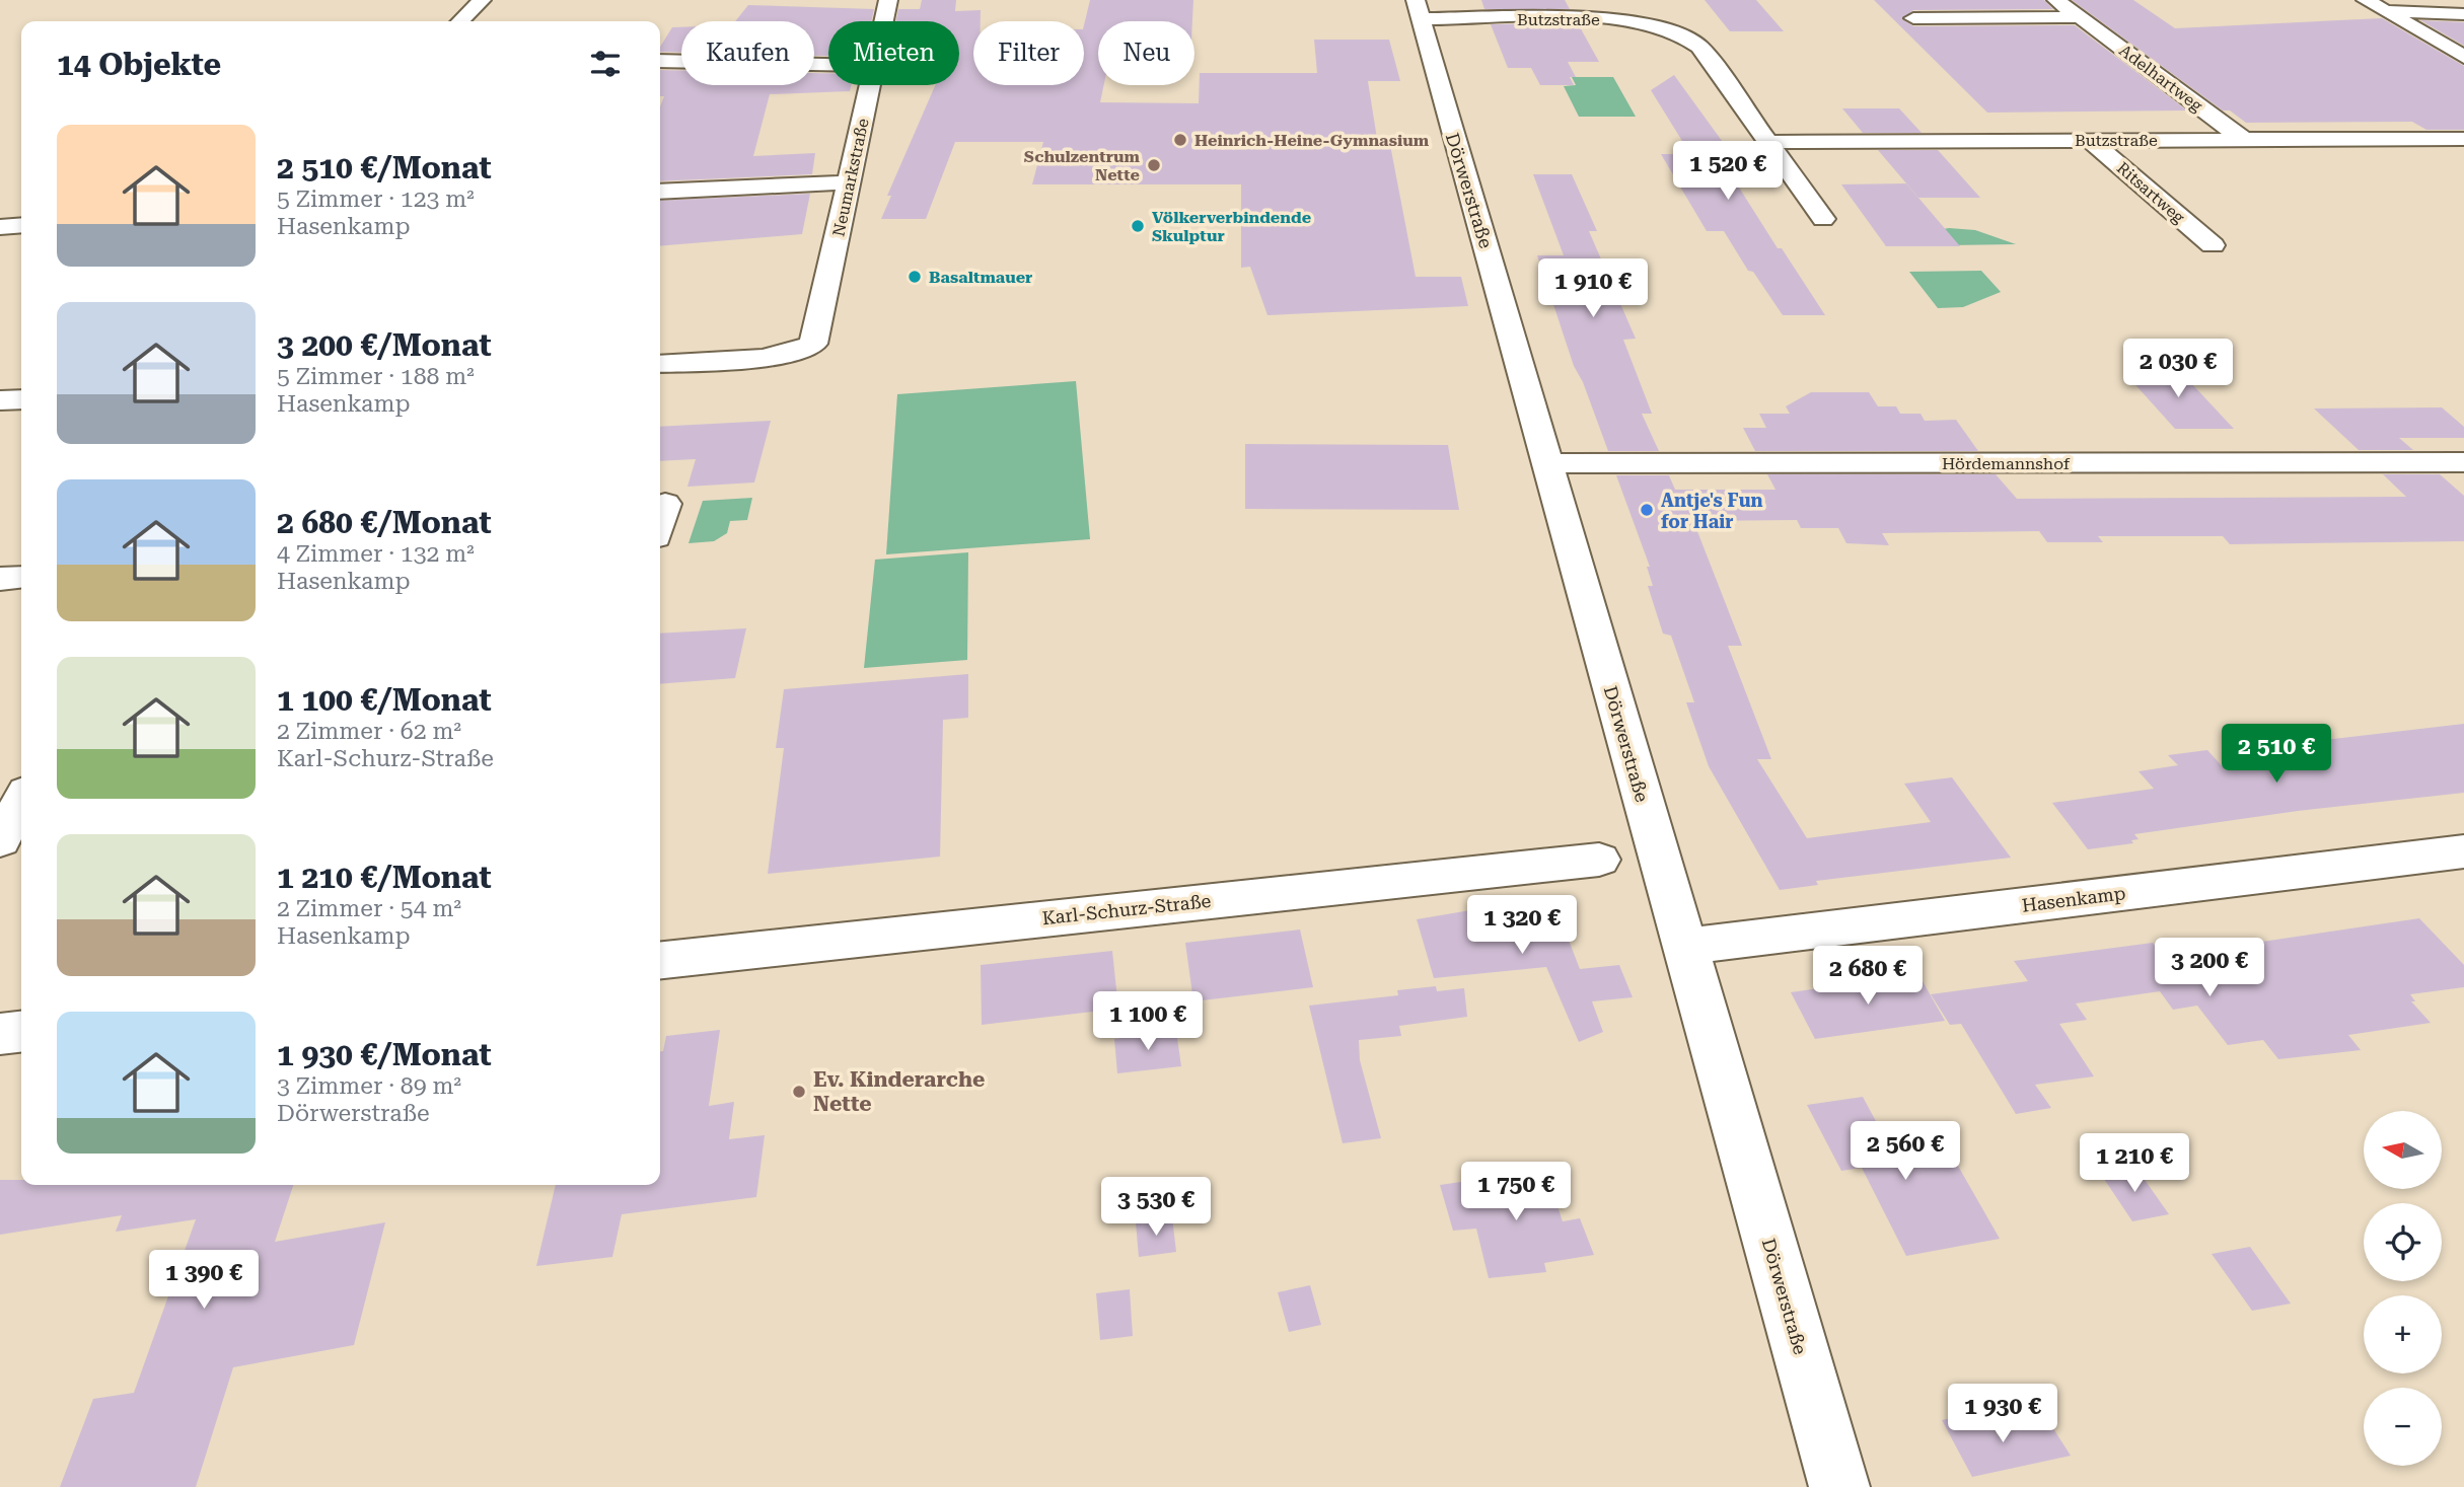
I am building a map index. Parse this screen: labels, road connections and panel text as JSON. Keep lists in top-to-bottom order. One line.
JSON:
{"streets":{"street":["Butzstraße","Adelhartweg","Neumarkstraße","Dörwerstraße","Ritsartweg","Hördemannshof","Hasenkamp","Karl-Schurz-Straße"]},"crossings":[["Butzstraße","Adelhartweg"],["Butzstraße","Dörwerstraße"],["Butzstraße","Ritsartweg"],["Dörwerstraße","Hördemannshof"],["Dörwerstraße","Hasenkamp"]],"places":["Heinrich-Heine-Gymnasium","Schulzentrum Nette","Völkerverbindende Skulptur","Basaltmauer","Antje's Fun for Hair","Ev. Kinderarche Nette"],"north":"left","page":{"chip":["Kaufen","Mieten","Filter","Neu"],"heading":"14 Objekte","list":[{"name":"2 510 €/Monat","note":"5 Zimmer · 123 m² · Hasenkamp"},{"name":"3 200 €/Monat","note":"5 Zimmer · 188 m² · Hasenkamp"},{"name":"2 680 €/Monat","note":"4 Zimmer · 132 m² · Hasenkamp"},{"name":"1 100 €/Monat","note":"2 Zimmer · 62 m² · Karl-Schurz-Straße"},{"name":"1 210 €/Monat","note":"2 Zimmer · 54 m² · Hasenkamp"},{"name":"1 930 €/Monat","note":"3 Zimmer · 89 m² · Dörwerstraße"}],"price":["1 520 €","1 910 €","2 030 €","2 510 €","1 320 €","3 200 €","2 680 €","1 100 €","2 560 €","1 210 €","1 750 €","3 530 €","1 390 €","1 930 €"],"map_buttons":["+","−"]}}
